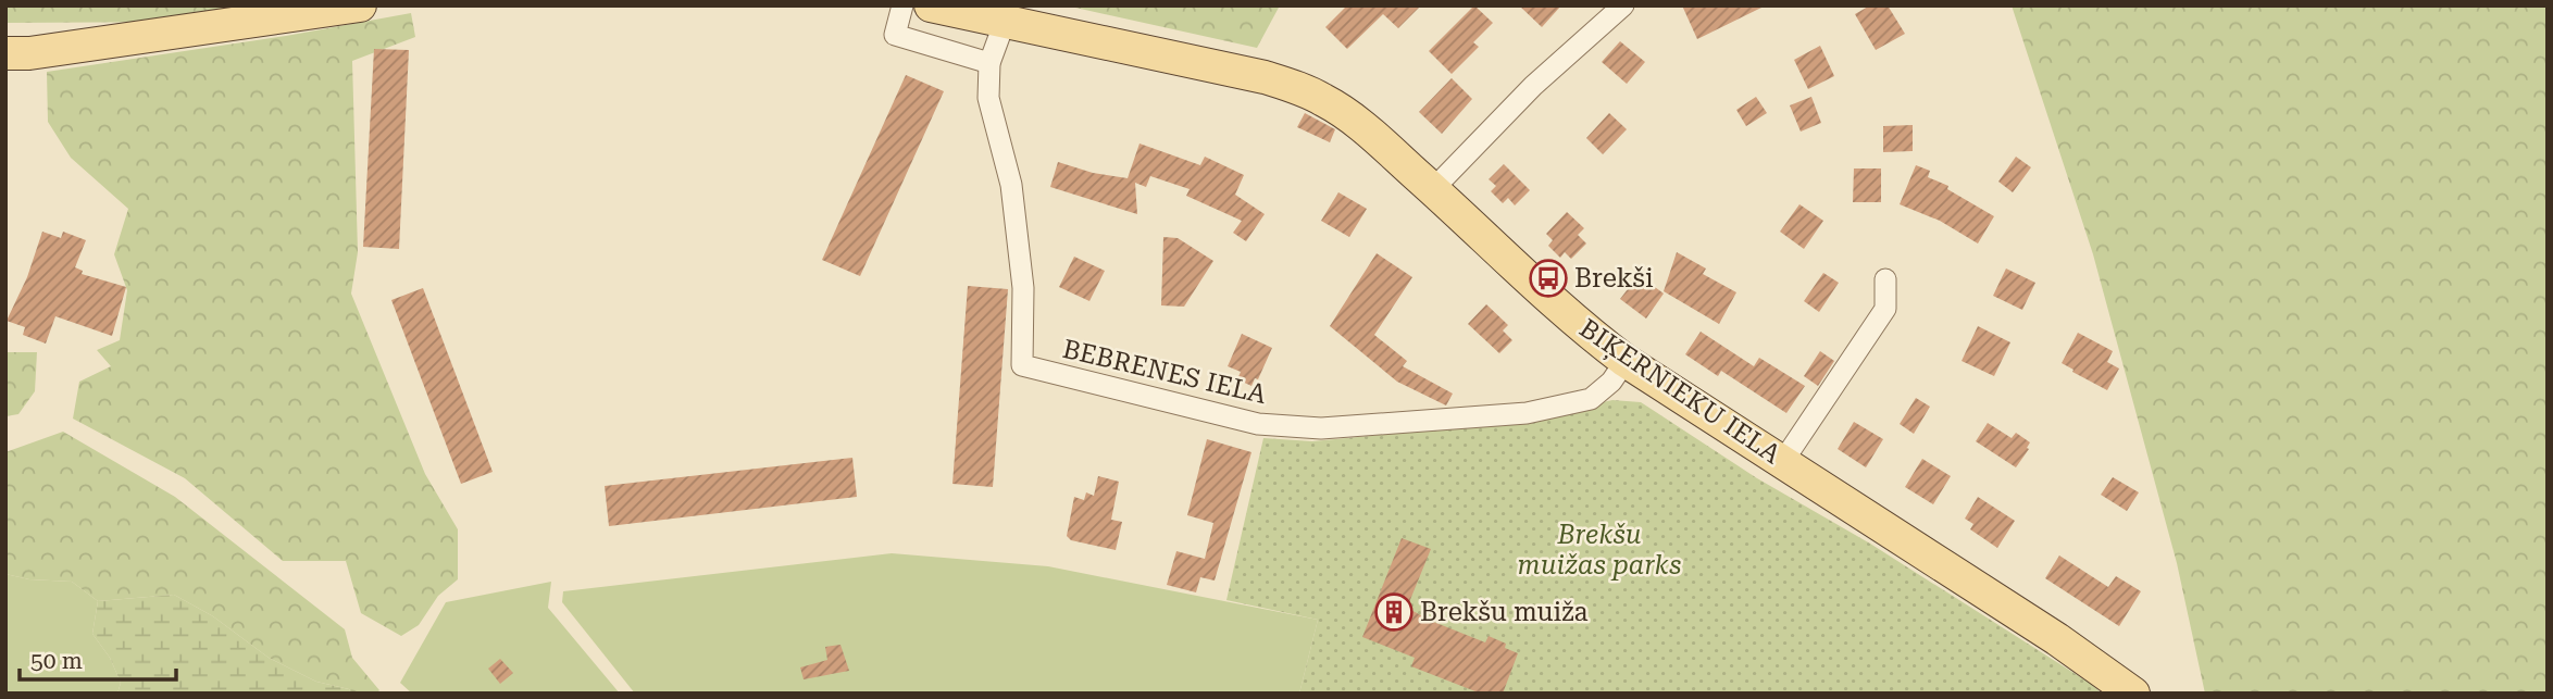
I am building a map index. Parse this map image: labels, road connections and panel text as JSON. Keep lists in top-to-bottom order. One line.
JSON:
{"streets":{"main road":["BIĶERNIEKU IELA"],"street":["BEBRENES IELA"]},"crossings":[["BEBRENES IELA","BIĶERNIEKU IELA"]],"parks":["Brekšu muižas parks"],"places":{"bus stop":["Brekši"],"building":["Brekšu muiža"]},"scale_bar":"50 m"}
